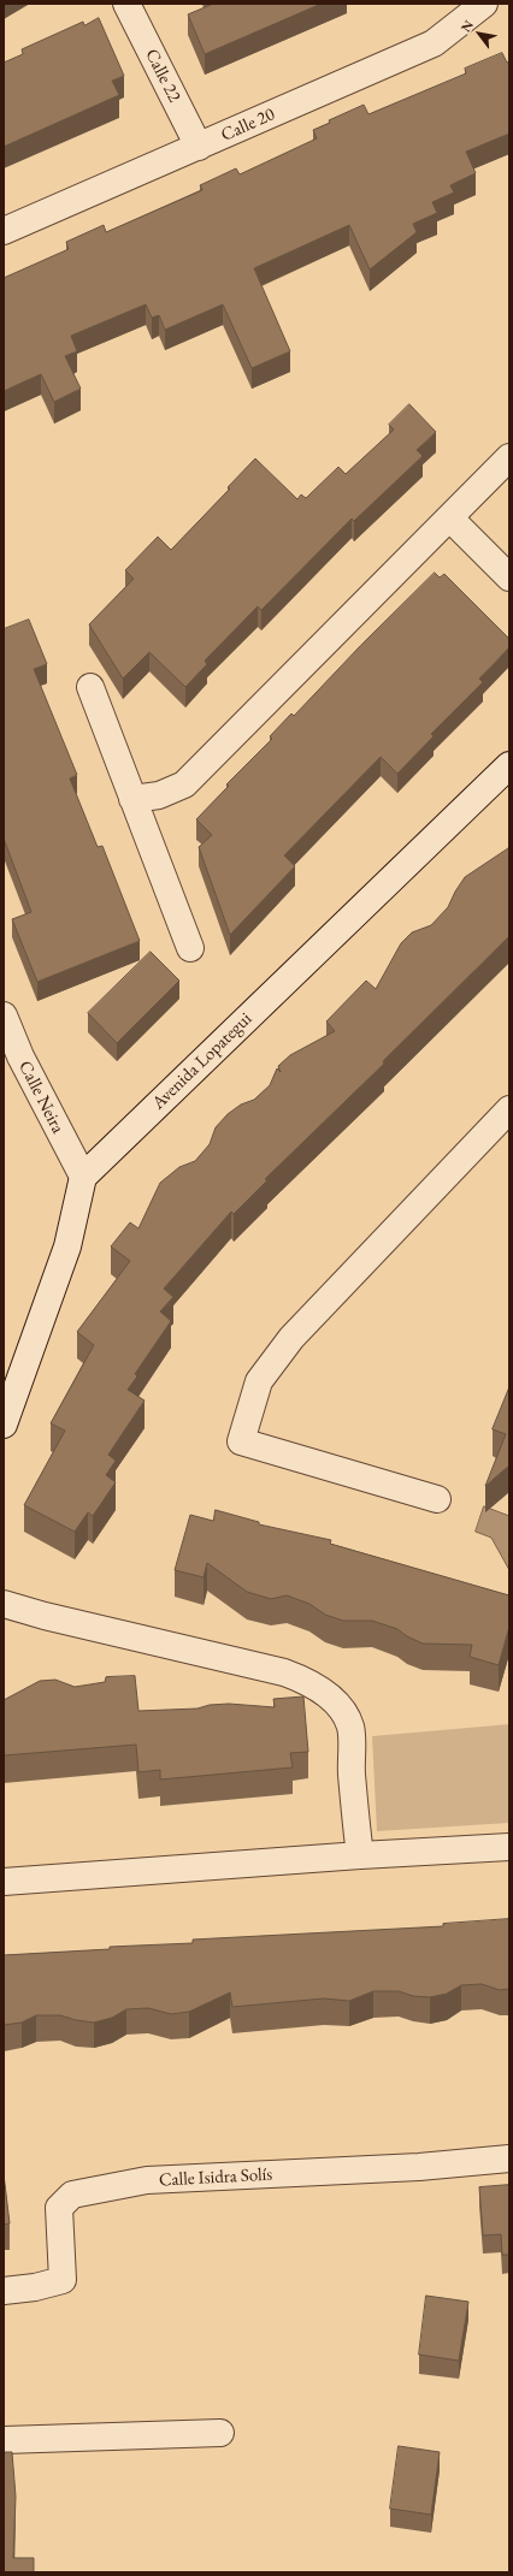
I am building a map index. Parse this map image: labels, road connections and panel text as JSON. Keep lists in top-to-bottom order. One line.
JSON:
{"streets":{"street":["Calle 22","Calle 20","Avenida Lopategui","Calle Neira","Calle Isidra Solís"]},"crossings":[["Calle 22","Calle 20"],["Avenida Lopategui","Calle Neira"]],"north":"top left"}
